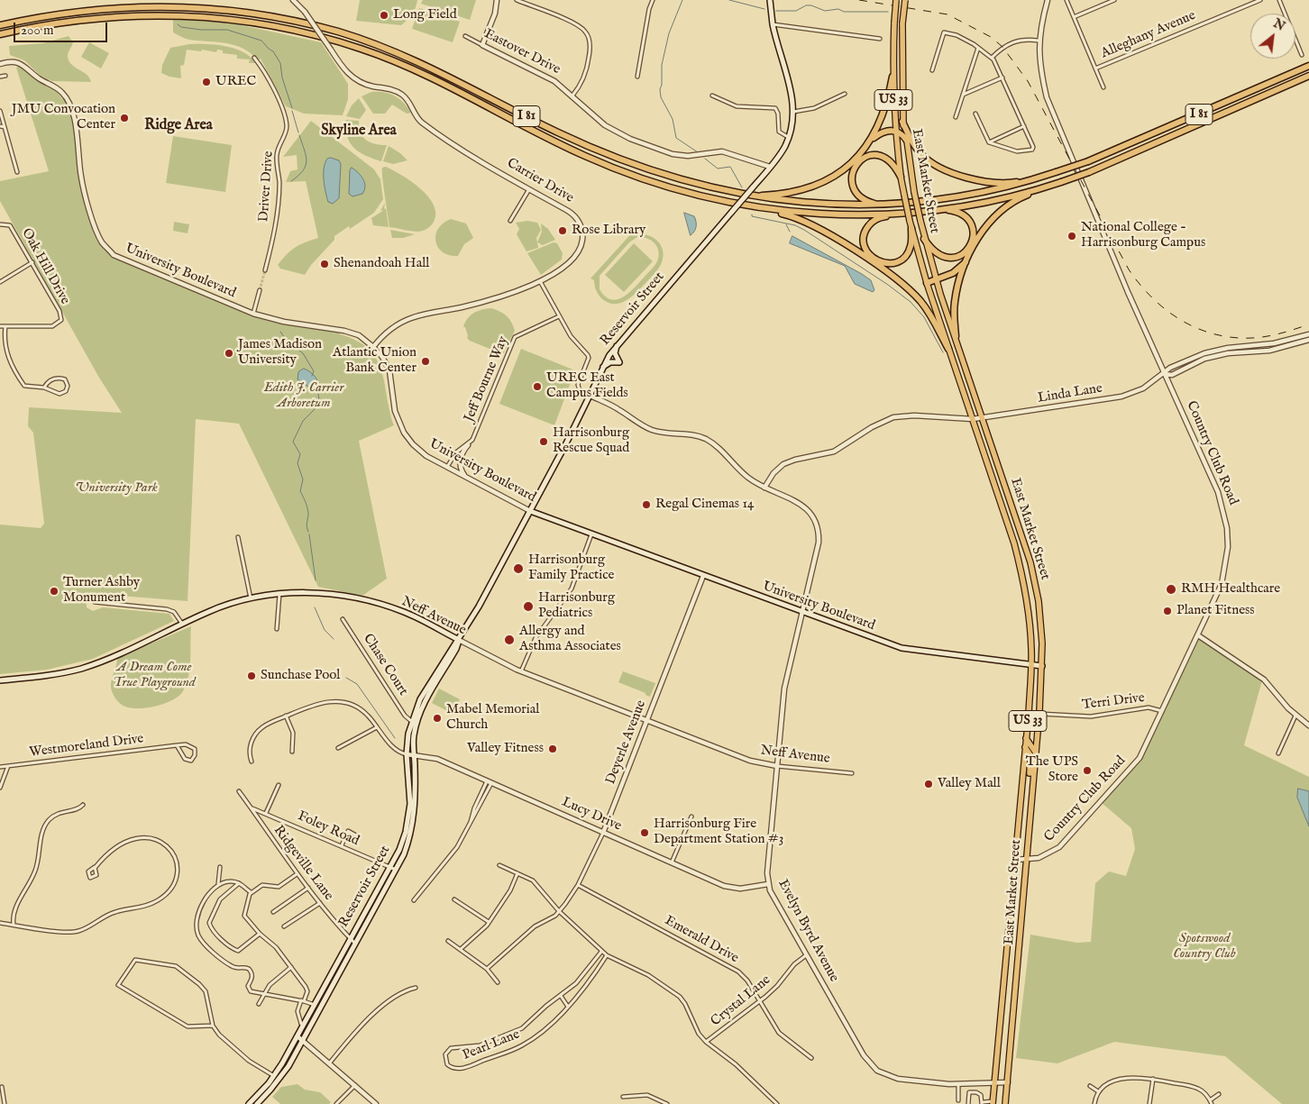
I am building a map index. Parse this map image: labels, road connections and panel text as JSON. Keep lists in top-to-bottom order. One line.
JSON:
{"streets":{"highway":["I 81"],"main road":["US 33","East Market Street","University Boulevard","Reservoir Street","Neff Avenue"],"street":["Alleghany Avenue","Eastover Drive","Carrier Drive","Driver Drive","Oak Hill Drive","Jeff Bourne Way","Linda Lane","Country Club Road","Chase Court","Terri Drive","Deyerle Avenue","Westmoreland Drive","Lucy Drive","Foley Road","Ridgeville Lane","Evelyn Byrd Avenue","Emerald Drive","Crystal Lane","Pearl Lane"]},"crossings":[["Eastover Drive","Reservoir Street"],["Carrier Drive","University Boulevard"],["East Market Street","University Boulevard"],["East Market Street","Linda Lane"],["East Market Street","Country Club Road"],["East Market Street","Terri Drive"],["East Market Street","Evelyn Byrd Avenue"],["University Boulevard","Reservoir Street"],["University Boulevard","Jeff Bourne Way"],["University Boulevard","Deyerle Avenue"],["University Boulevard","Evelyn Byrd Avenue"],["Reservoir Street","Neff Avenue"],["Reservoir Street","Chase Court"],["Reservoir Street","Lucy Drive"],["Reservoir Street","Foley Road"],["Reservoir Street","Ridgeville Lane"],["Reservoir Street","Evelyn Byrd Avenue"],["Linda Lane","Country Club Road"],["Linda Lane","Evelyn Byrd Avenue"],["Country Club Road","Terri Drive"],["Neff Avenue","Deyerle Avenue"],["Neff Avenue","Evelyn Byrd Avenue"],["Deyerle Avenue","Lucy Drive"],["Deyerle Avenue","Emerald Drive"],["Lucy Drive","Evelyn Byrd Avenue"],["Foley Road","Ridgeville Lane"],["Evelyn Byrd Avenue","Crystal Lane"],["Emerald Drive","Crystal Lane"]],"districts":["Ridge Area","Skyline Area"],"parks":["Edith J. Carrier Arboretum","University Park","A Dream Come True Playground","Spotswood Country Club"],"places":["Long Field","UREC","JMU Convocation Center","Rose Library","National College - Harrisonburg Campus","Shenandoah Hall","James Madison University","Atlantic Union Bank Center","UREC East Campus Fields","Harrisonburg Rescue Squad","Regal Cinemas 14","Harrisonburg Family Practice","RMH Healthcare","Turner Ashby Monument","Harrisonburg Pediatrics","Planet Fitness","Allergy and Asthma Associates","Sunchase Pool","Mabel Memorial Church","Valley Fitness","The UPS Store","Valley Mall","Harrisonburg Fire Department Station #3"],"scale_bar":"200 m","north":"top right"}
